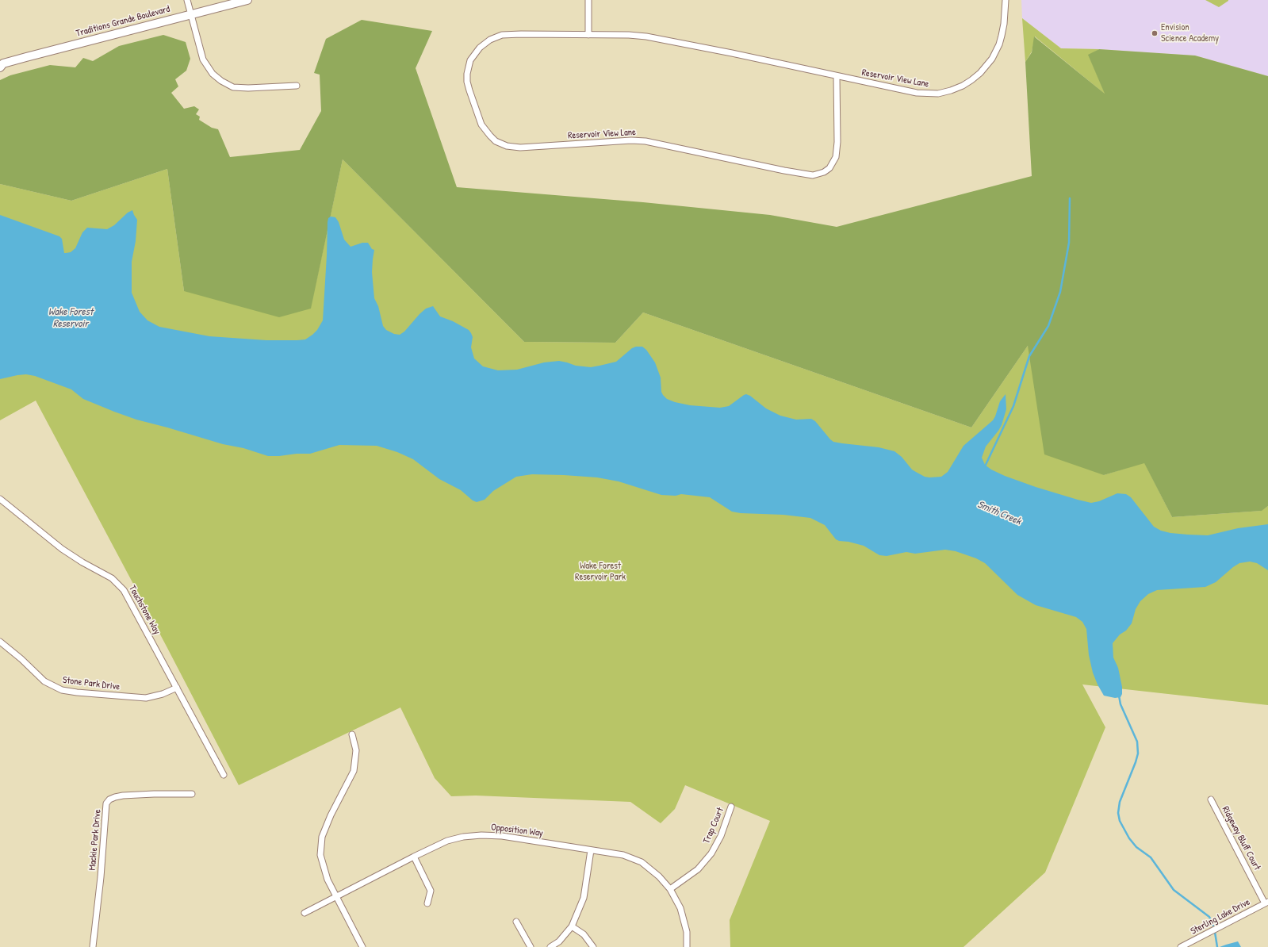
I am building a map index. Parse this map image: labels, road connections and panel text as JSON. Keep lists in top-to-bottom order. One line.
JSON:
{"streets":{"main road":["Traditions Grande Boulevard"],"street":["Reservoir View Lane","Touchstone Way","Stone Park Drive","Trap Court","Opposition Way","Ridgeway Bluff Court","Mackie Park Drive","Sterling Lake Drive"]},"crossings":[["Touchstone Way","Stone Park Drive"],["Trap Court","Opposition Way"],["Ridgeway Bluff Court","Sterling Lake Drive"]],"water":["Wake Forest Reservoir","Smith Creek"],"parks":["Wake Forest Reservoir Park"],"places":["Envision Science Academy"]}
